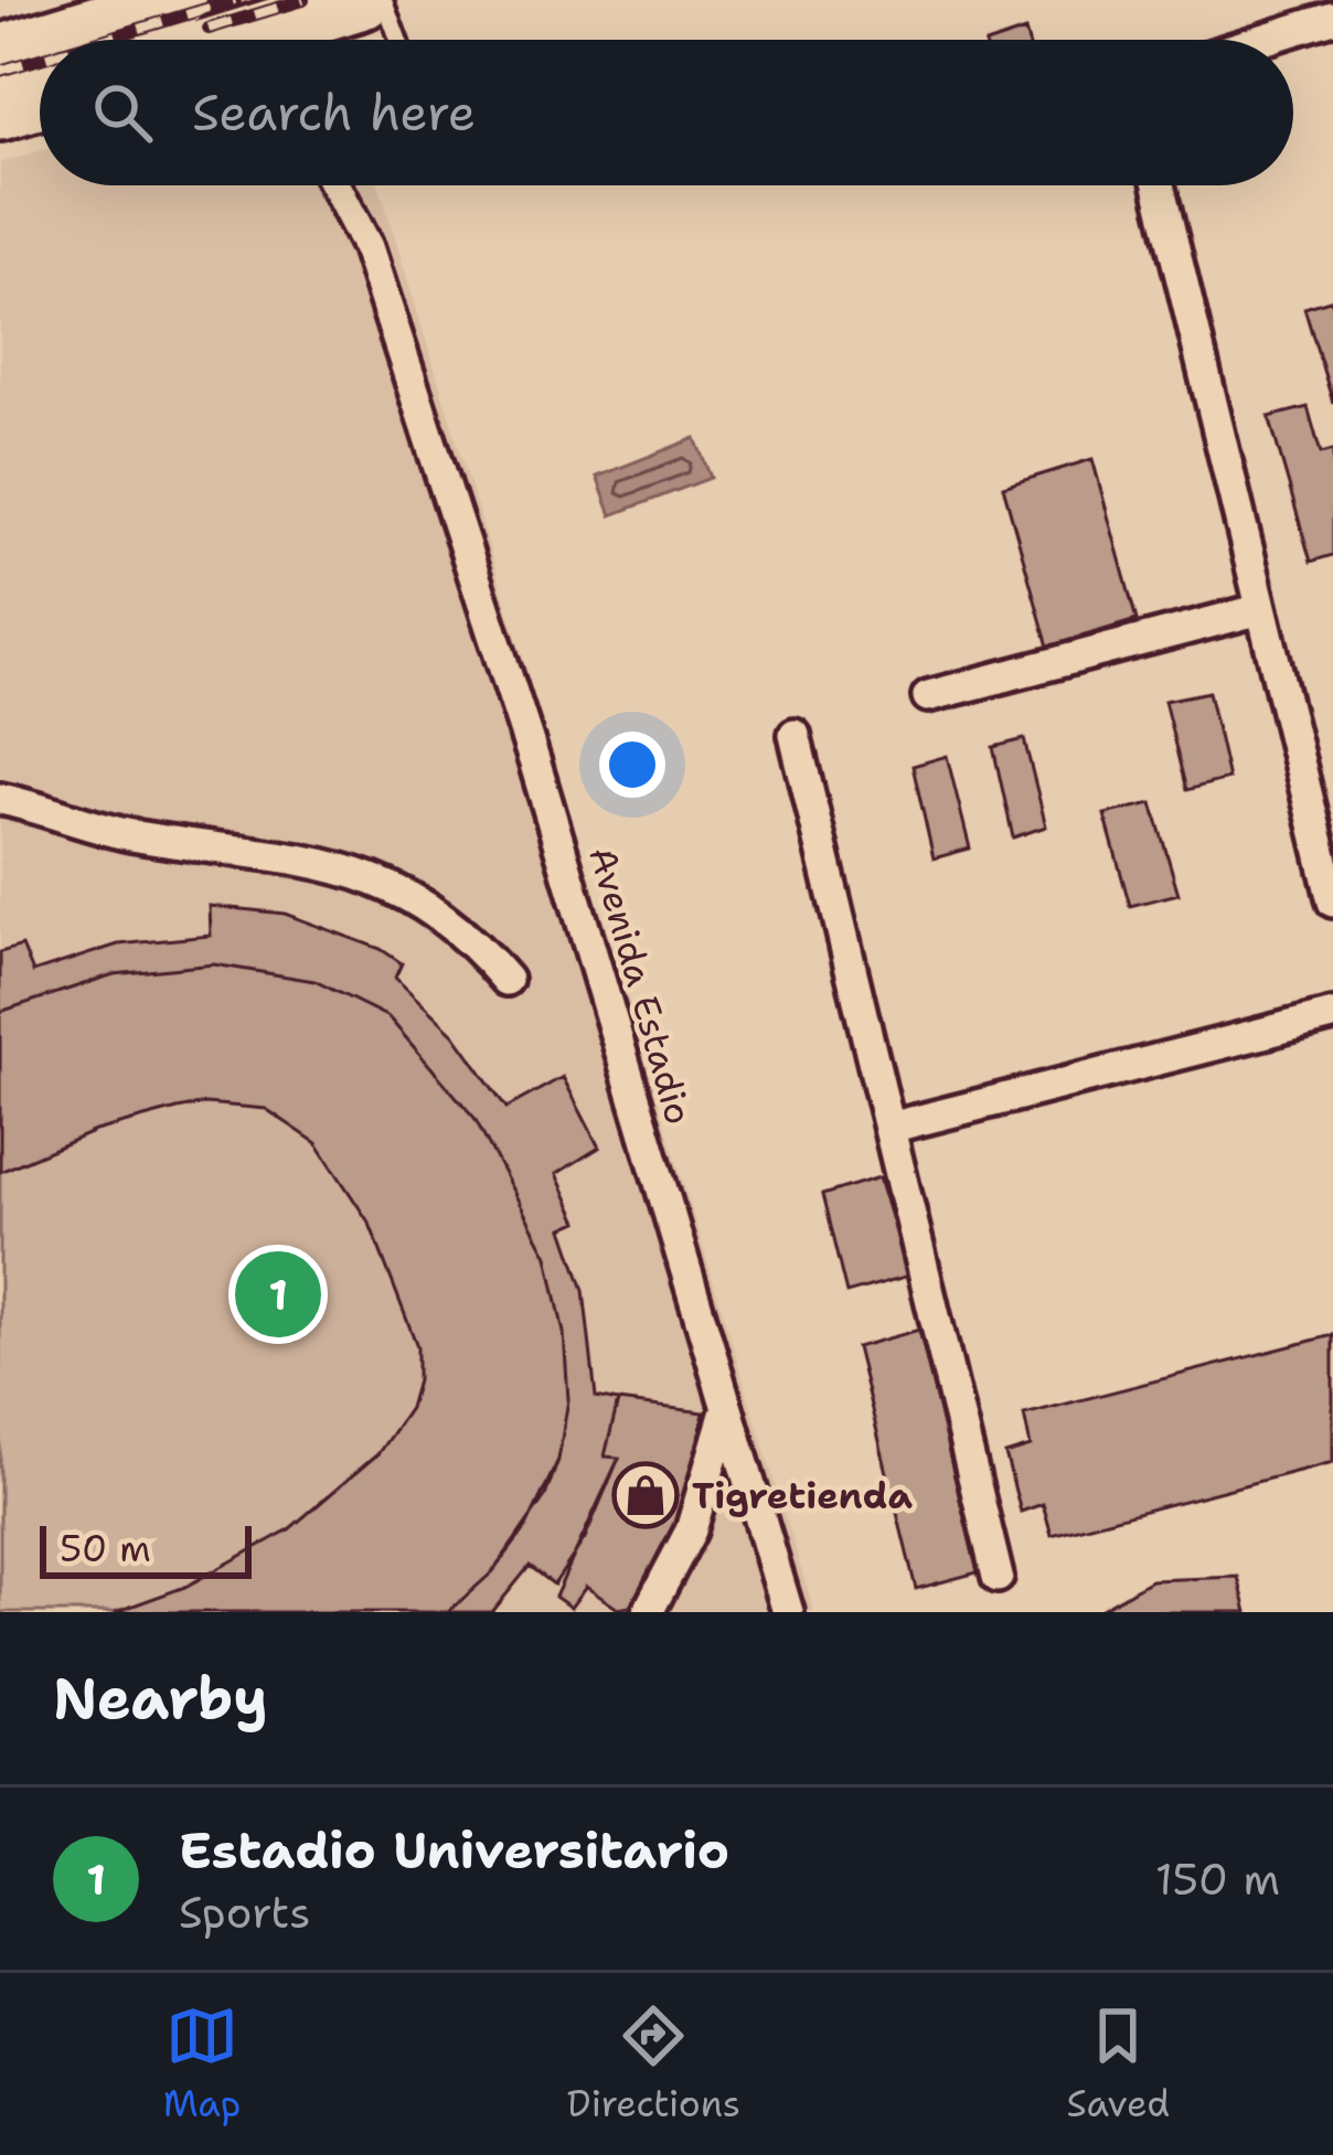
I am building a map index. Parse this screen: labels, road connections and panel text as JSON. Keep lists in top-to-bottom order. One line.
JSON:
{"streets":{"street":["Avenida Estadio"]},"places":{"shop":["Tigretienda"]},"scale_bar":"50 m","page":{"search":"Search here","pins":"1","scale":"50 m","heading":"Nearby","list":[{"mark":"1","name":"Estadio Universitario","note":"Sports","value":"150 m"}],"nav":["Map","Directions","Saved"]}}
